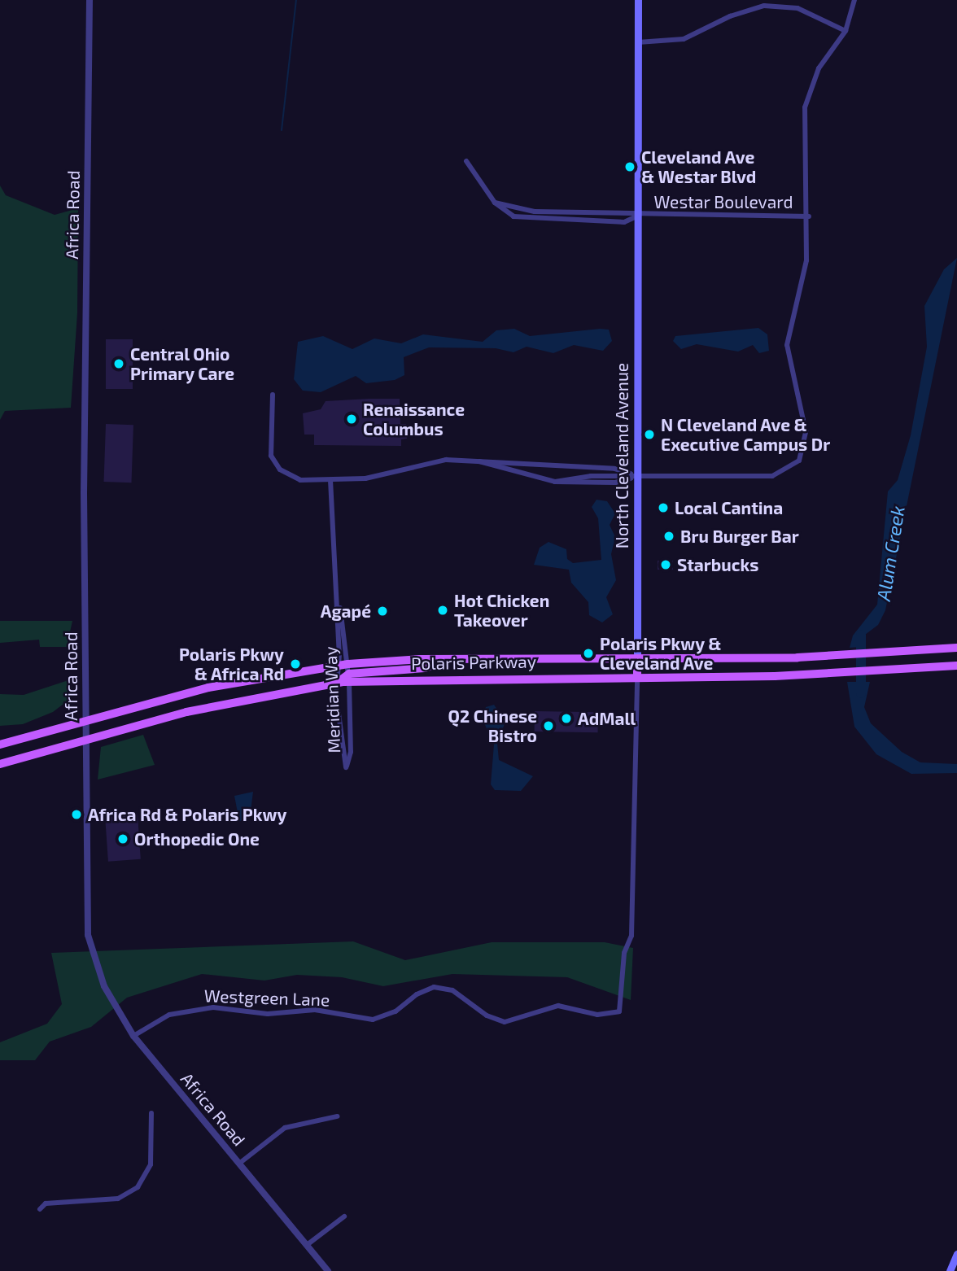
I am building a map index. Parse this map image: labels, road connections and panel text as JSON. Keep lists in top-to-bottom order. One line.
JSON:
{"streets":{"main road":["North Cleveland Avenue","Polaris Parkway"],"street":["Westar Boulevard","Africa Road","Meridian Way","Westgreen Lane"]},"crossings":[["Westar Boulevard","North Cleveland Avenue"],["Africa Road","Polaris Parkway"],["Africa Road","Westgreen Lane"],["North Cleveland Avenue","Polaris Parkway"],["North Cleveland Avenue","Westgreen Lane"],["Polaris Parkway","Meridian Way"]],"water":["Alum Creek"],"places":["Cleveland Ave & Westar Blvd","Central Ohio Primary Care","Renaissance Columbus","N Cleveland Ave & Executive Campus Dr","Local Cantina","Bru Burger Bar","Starbucks","Hot Chicken Takeover","Agapé","Polaris Pkwy & Cleveland Ave","Polaris Pkwy & Africa Rd","AdMall","Q2 Chinese Bistro","Africa Rd & Polaris Pkwy","Orthopedic One"]}
